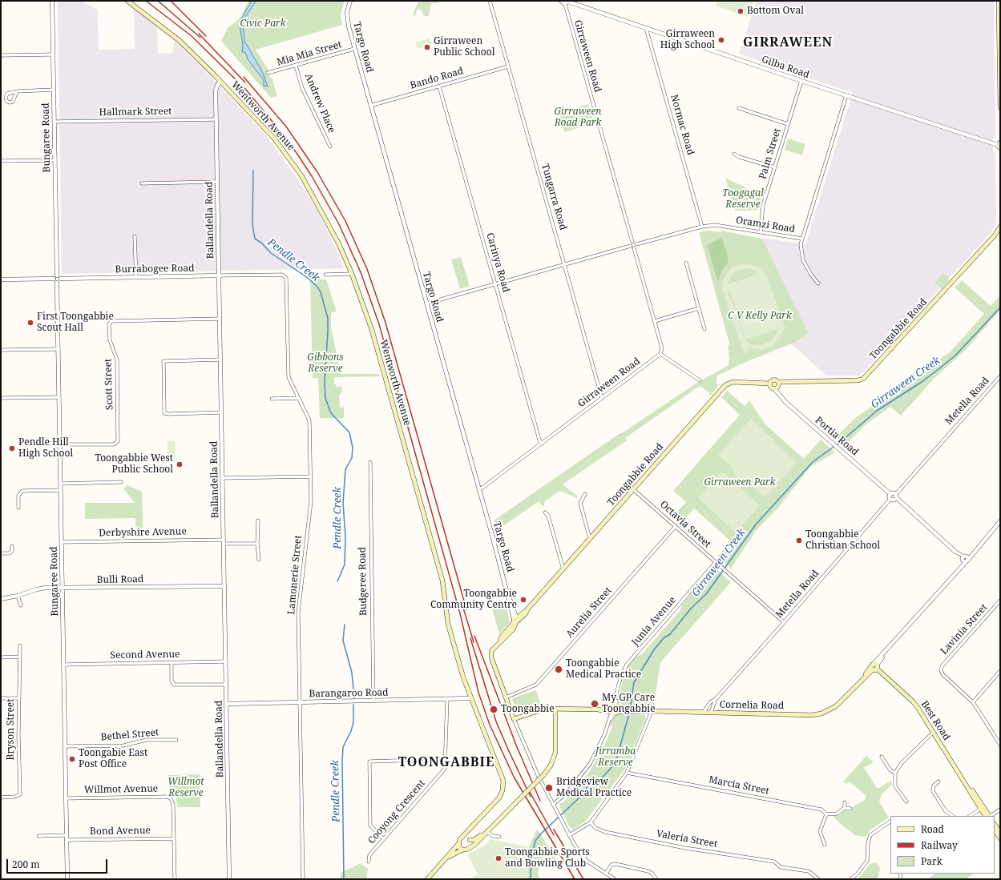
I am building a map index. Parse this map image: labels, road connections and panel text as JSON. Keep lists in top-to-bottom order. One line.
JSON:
{"streets":{"main road":["Wentworth Avenue","Toongabbie Road","Cornelia Road","Best Road"],"street":["Targo Road","Mia Mia Street","Girraween Road","Gilba Road","Bando Road","Andrew Place","Hallmark Street","Normac Road","Bungaree Road","Palm Street","Tungarra Road","Ballandella Road","Oramzi Road","Carinya Road","Burrabogee Road","Scott Street","Metella Road","Portia Road","Octavia Street","Derbyshire Avenue","Lamonerie Street","Bulli Road","Budgeree Road","Aurelia Street","Junia Avenue","Lavinia Street","Second Avenue","Barangaroo Road","Bryson Street","Bethel Street","Marcia Street","Willmot Avenue","Cooyong Crescent","Bond Avenue","Valeria Street"]},"crossings":[["Targo Road","Mia Mia Street"],["Targo Road","Girraween Road"],["Targo Road","Bando Road"],["Targo Road","Toongabbie Road"],["Mia Mia Street","Andrew Place"],["Girraween Road","Gilba Road"],["Girraween Road","Tungarra Road"],["Girraween Road","Carinya Road"],["Gilba Road","Normac Road"],["Gilba Road","Palm Street"],["Gilba Road","Oramzi Road"],["Bando Road","Tungarra Road"],["Bando Road","Carinya Road"],["Hallmark Street","Bungaree Road"],["Hallmark Street","Ballandella Road"],["Wentworth Avenue","Ballandella Road"],["Wentworth Avenue","Barangaroo Road"],["Normac Road","Oramzi Road"],["Bungaree Road","Scott Street"],["Bungaree Road","Derbyshire Avenue"],["Bungaree Road","Bulli Road"],["Bungaree Road","Second Avenue"],["Bungaree Road","Bethel Street"],["Bungaree Road","Willmot Avenue"],["Bungaree Road","Bond Avenue"],["Palm Street","Oramzi Road"],["Ballandella Road","Burrabogee Road"],["Ballandella Road","Scott Street"],["Ballandella Road","Derbyshire Avenue"],["Ballandella Road","Bulli Road"],["Ballandella Road","Second Avenue"],["Ballandella Road","Barangaroo Road"],["Burrabogee Road","Lamonerie Street"],["Toongabbie Road","Portia Road"],["Toongabbie Road","Octavia Street"],["Toongabbie Road","Aurelia Street"],["Metella Road","Octavia Street"],["Metella Road","Cornelia Road"],["Octavia Street","Aurelia Street"],["Octavia Street","Junia Avenue"],["Lamonerie Street","Barangaroo Road"],["Budgeree Road","Barangaroo Road"],["Junia Avenue","Cornelia Road"],["Barangaroo Road","Cooyong Crescent"],["Cornelia Road","Best Road"],["Willmot Avenue","Bond Avenue"]],"districts":["GIRRAWEEN","TOONGABBIE"],"water":["Pendle Creek","Girraween Creek"],"parks":["Civic Park","Girraween Road Park","Toogagal Reserve","C V Kelly Park","Gibbons Reserve","Girraween Park","Jirramba Reserve","Willmot Reserve"],"places":["Bottom Oval","Girraween High School","Girraween Public School","First Toongabbie Scout Hall","Pendle Hill High School","Toongabbie West Public School","Toongabbie Christian School","Toongabbie Community Centre","Toongabbie Medical Practice","My GP Care Toongabbie","Toongabbie","Toongabie East Post Office","Bridgeview Medical Practice","Toongabbie Sports and Bowling Club"],"legend":["Road","Railway","Park"],"scale_bar":"200 m"}
